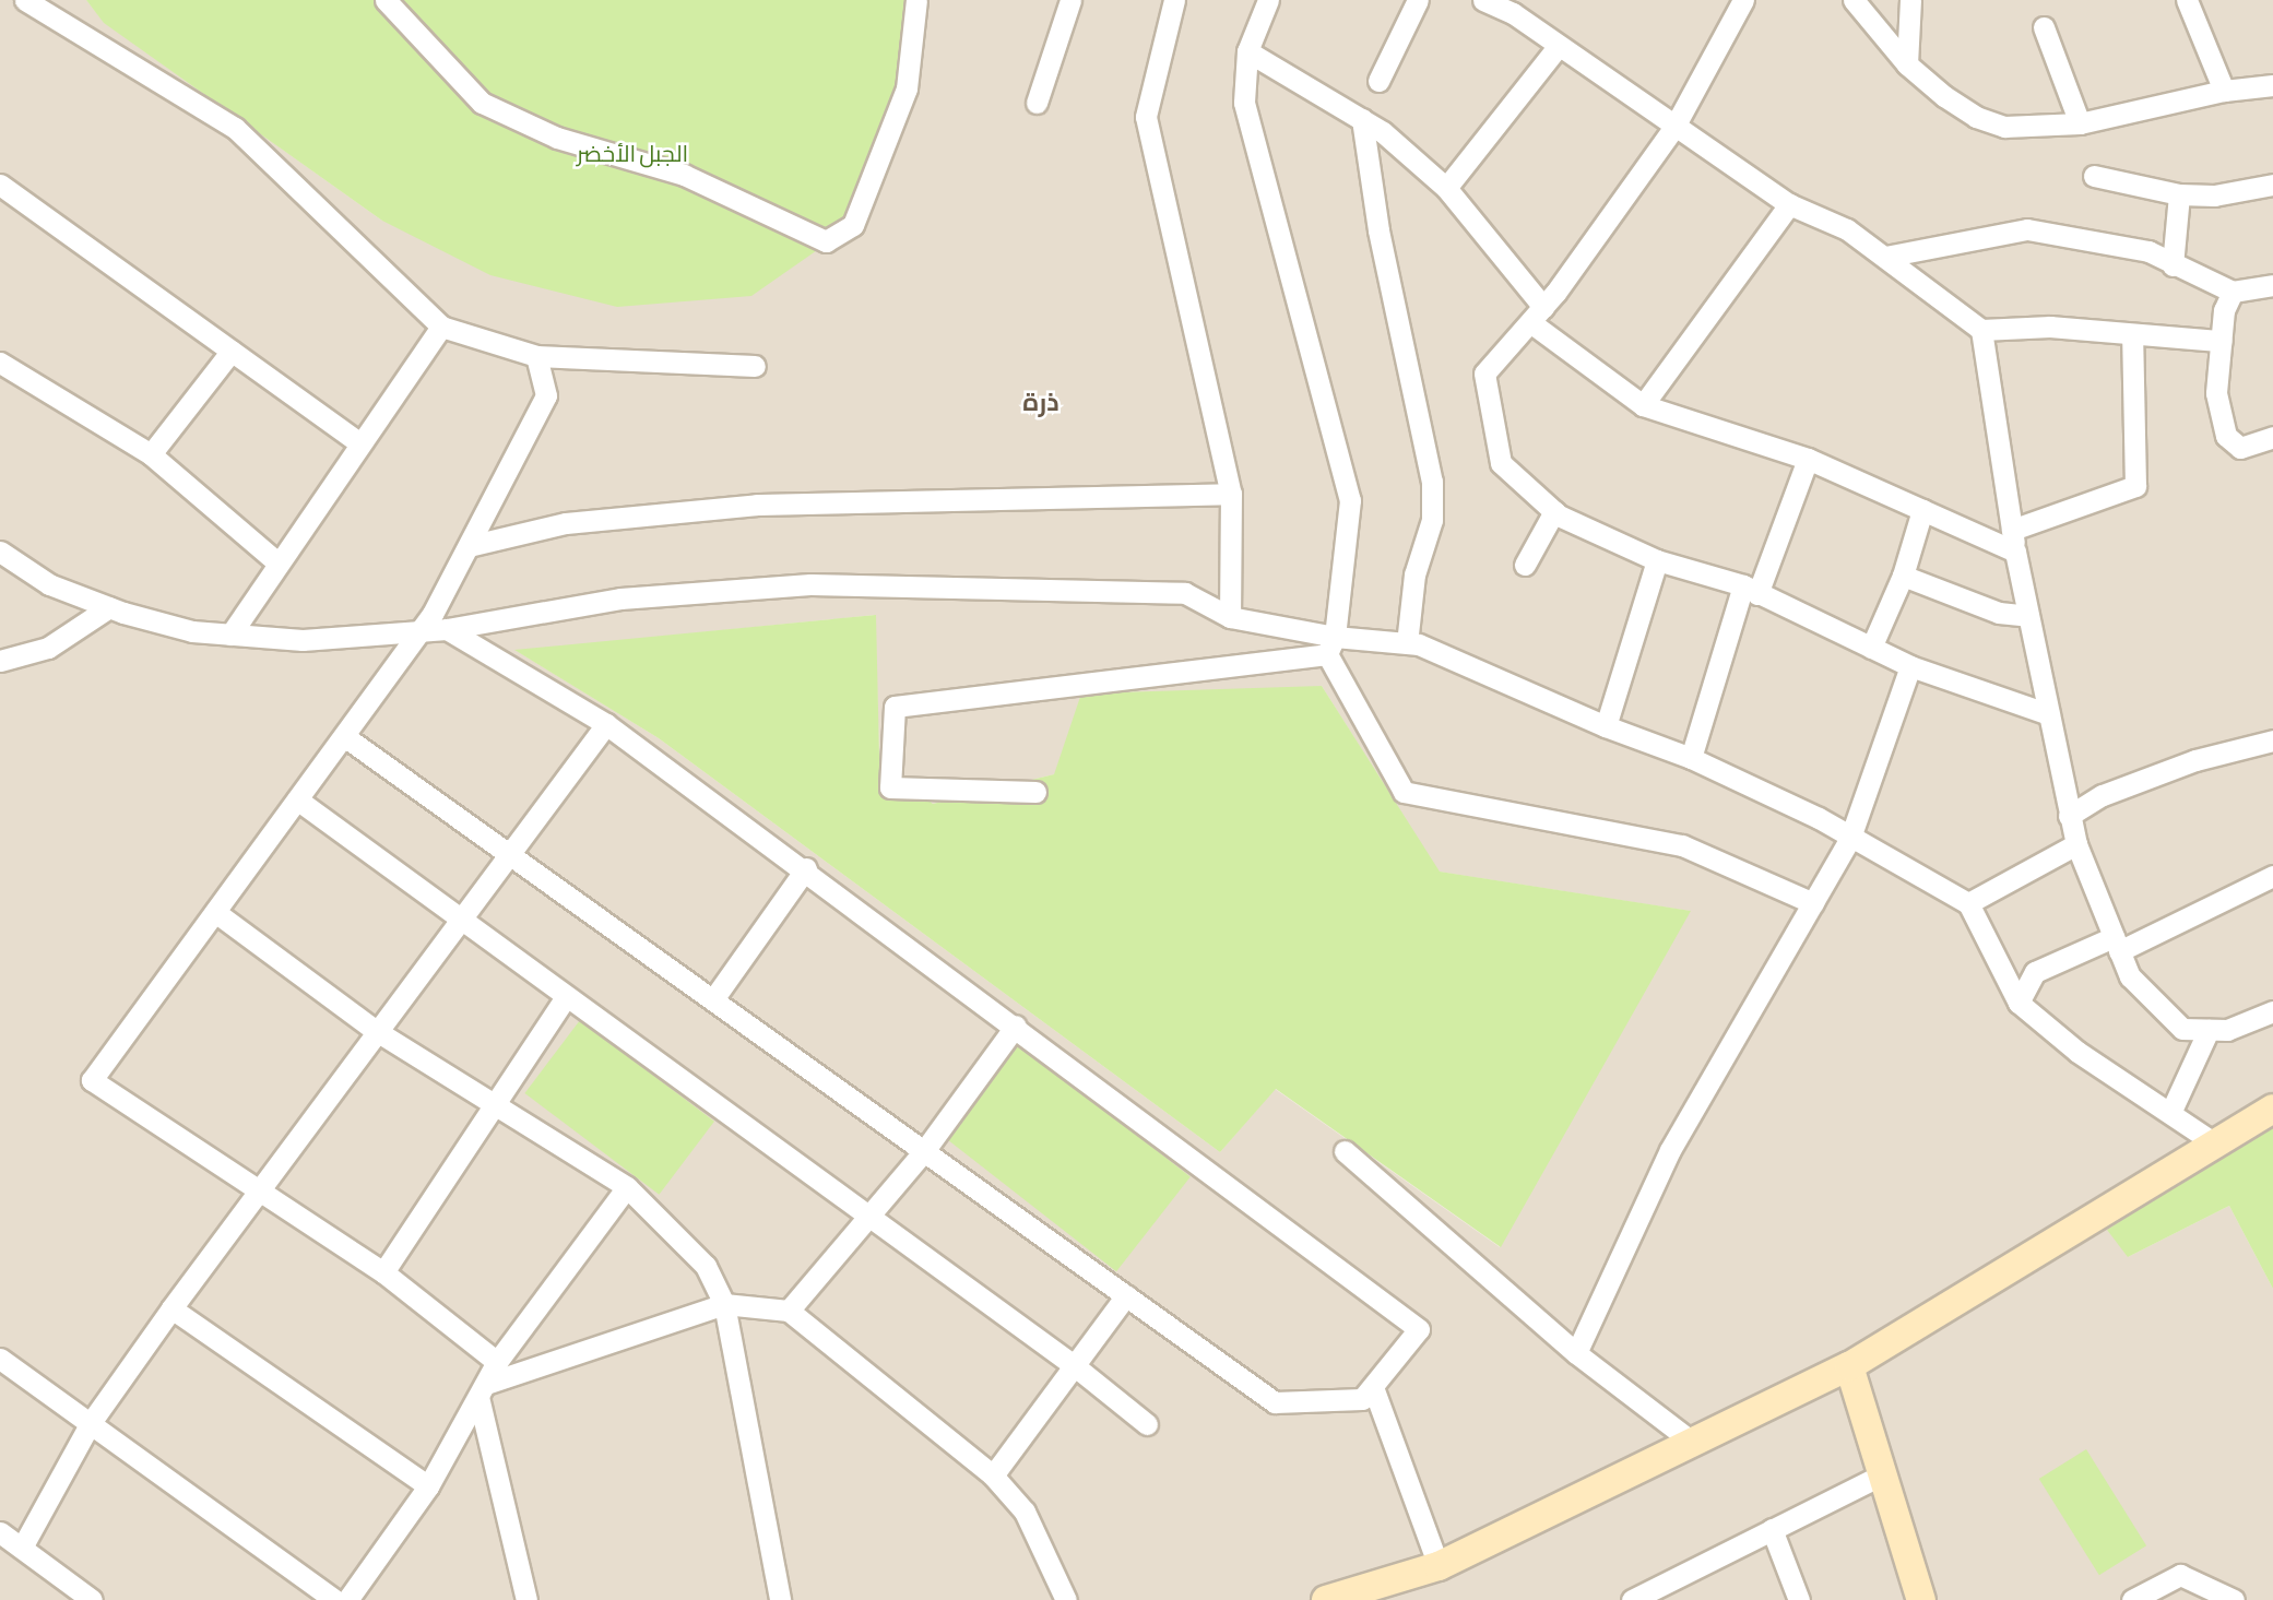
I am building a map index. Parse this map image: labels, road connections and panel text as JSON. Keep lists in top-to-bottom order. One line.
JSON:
{"districts":["ذرة"],"parks":["الجبل الأخضر"]}
